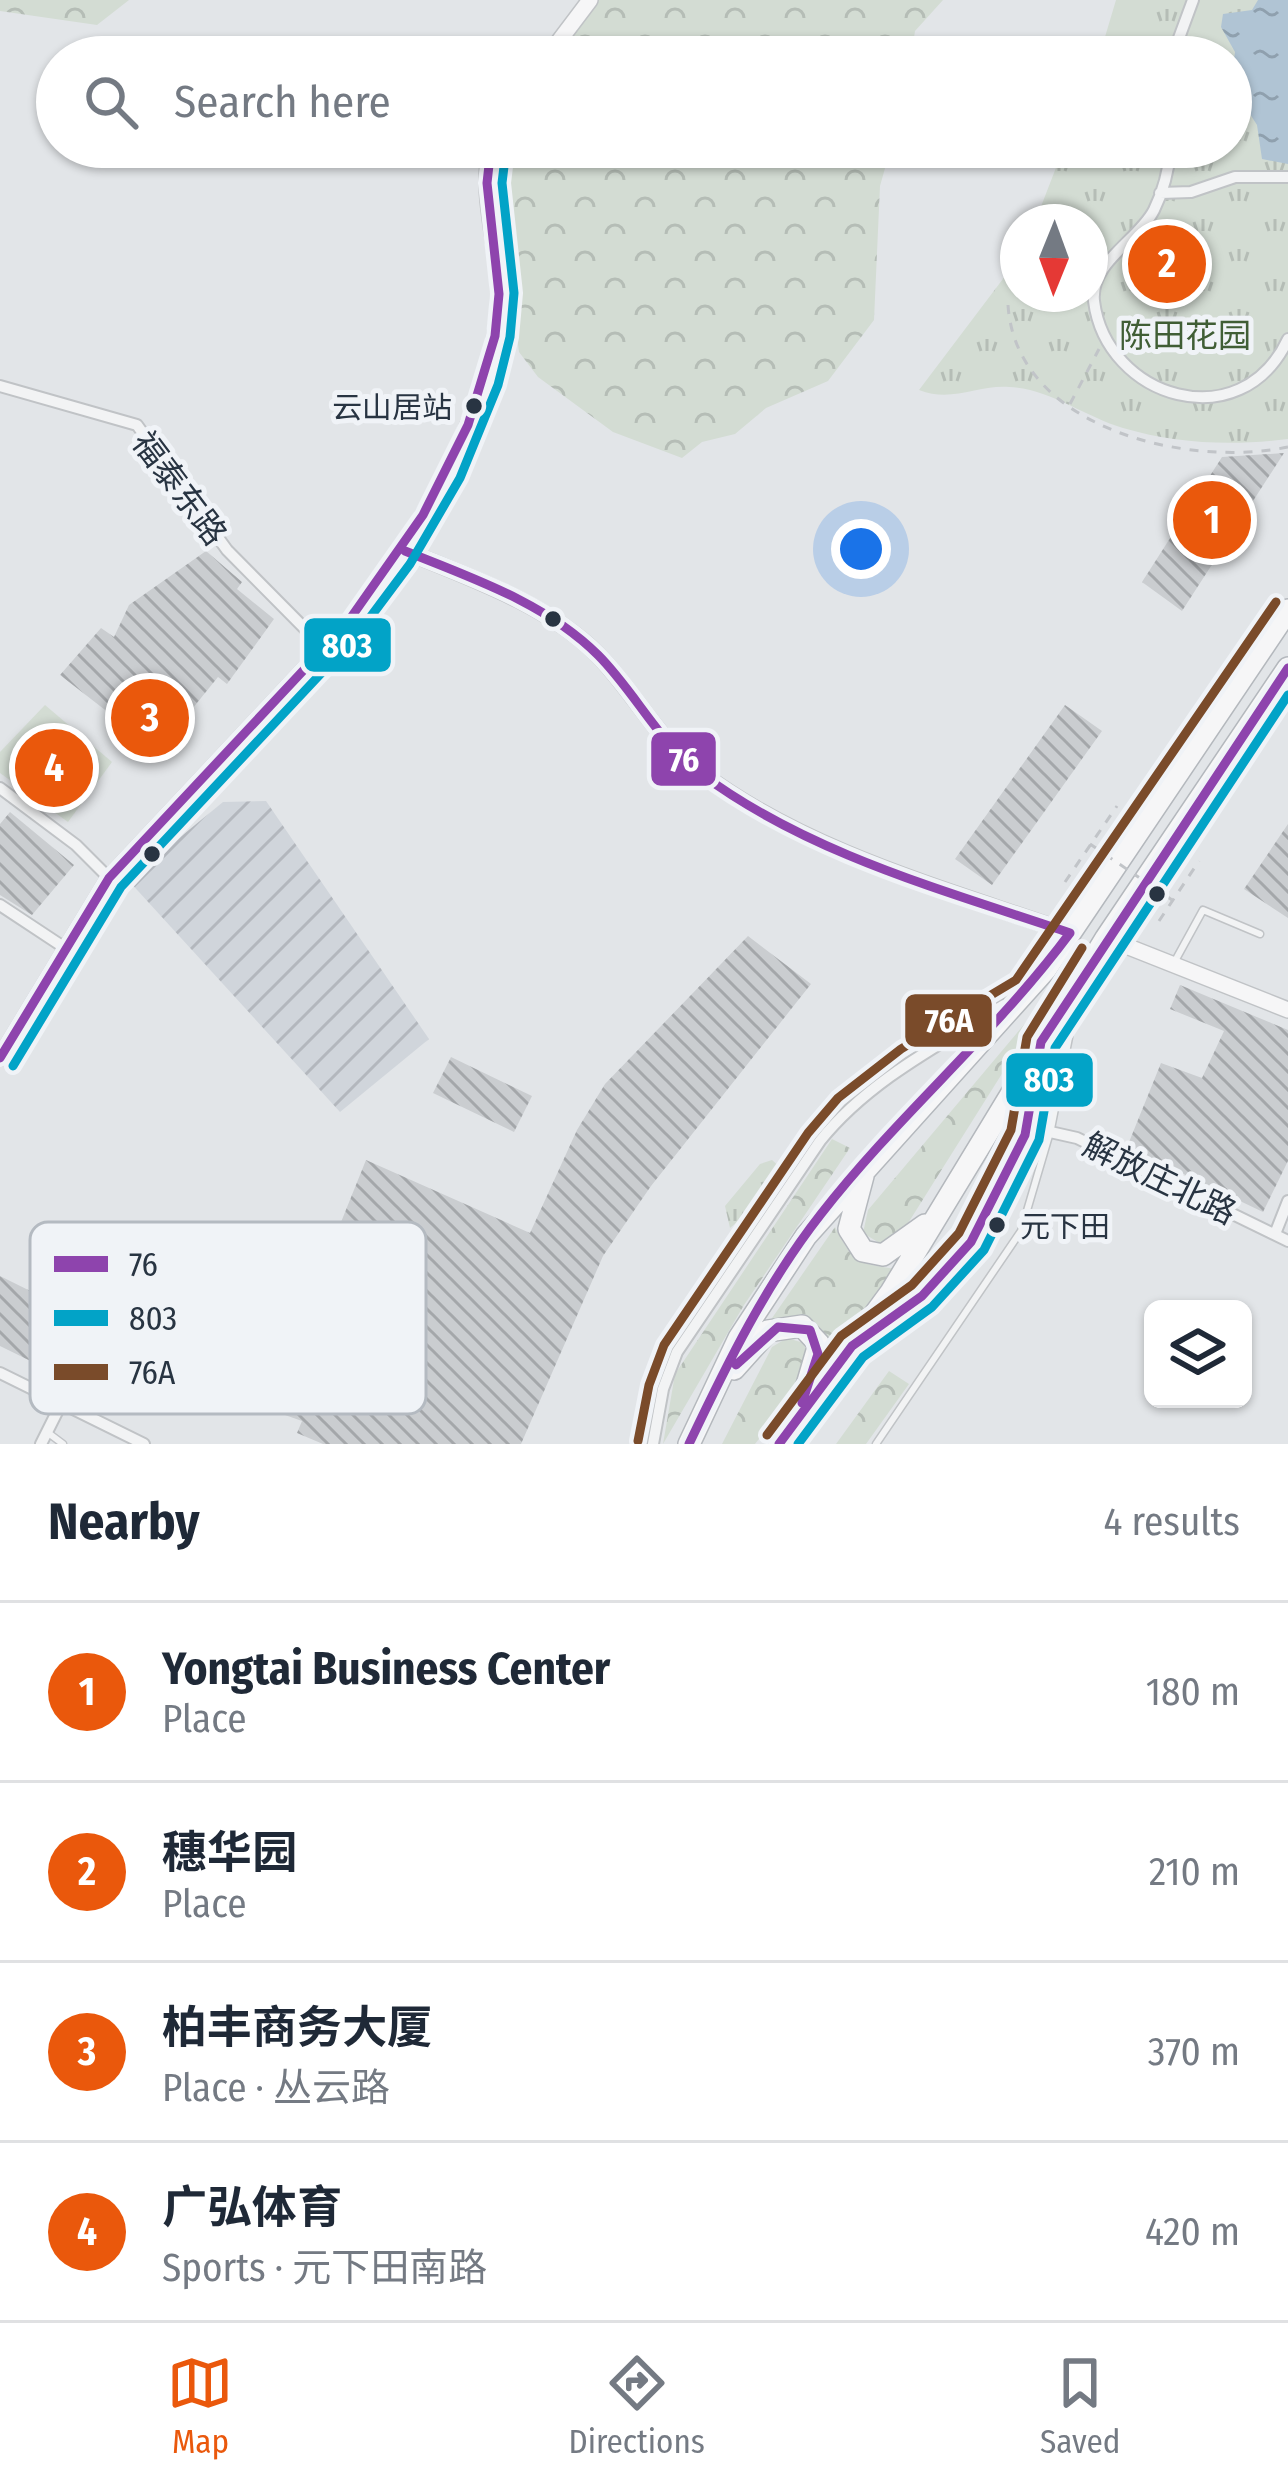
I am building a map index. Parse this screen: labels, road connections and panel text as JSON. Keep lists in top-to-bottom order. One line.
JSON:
{"streets":{"street":["福泰东路","解放庄北路"]},"parks":["陈田花园"],"places":["云山居站","元下田"],"lines":["transit line 76","transit line 803","transit line 76A"],"legend":["76","803","76A"],"north":"bottom","page":{"search":"Search here","pins":["2","1","3","4"],"heading":["Nearby","4 results"],"list":[{"mark":"1","name":"Yongtai Business Center","note":"Place","value":"180 m"},{"mark":"2","name":"穗华园","note":"Place","value":"210 m"},{"mark":"3","name":"柏丰商务大厦","note":"Place · 丛云路","value":"370 m"},{"mark":"4","name":"广弘体育","note":"Sports · 元下田南路","value":"420 m"}],"nav":["Map","Directions","Saved"]}}
